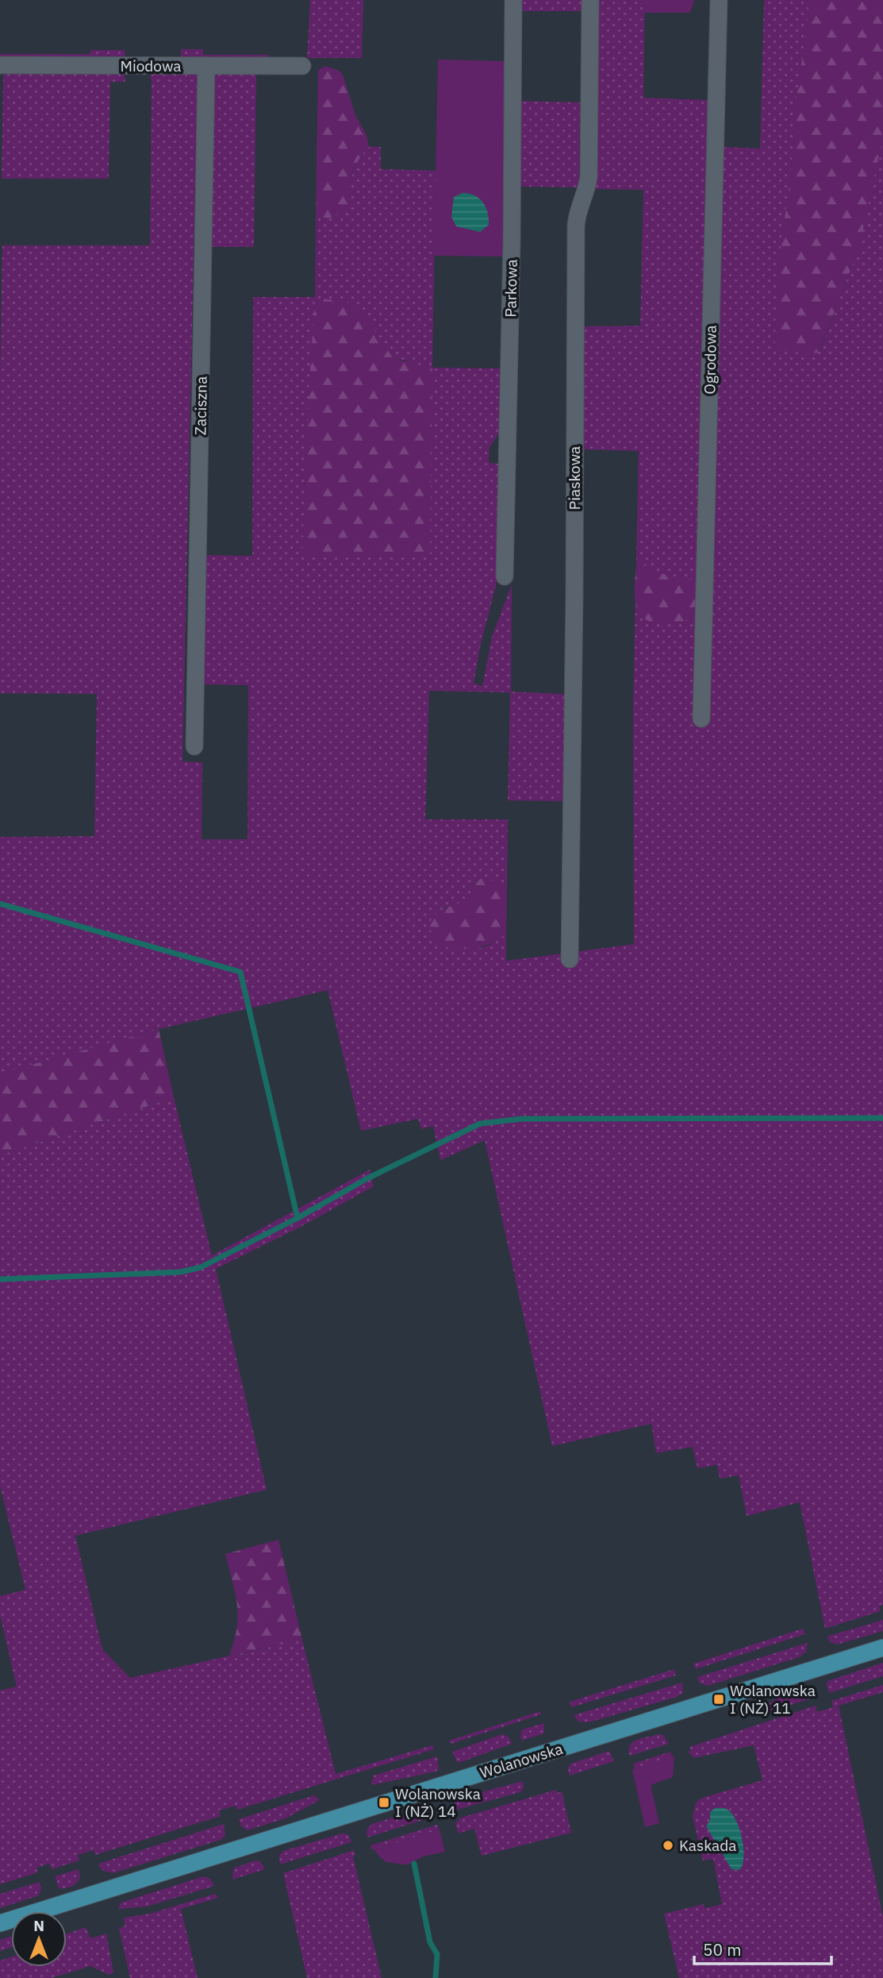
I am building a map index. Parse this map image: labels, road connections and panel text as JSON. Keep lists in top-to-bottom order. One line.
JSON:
{"streets":{"main road":["Wolanowska"],"street":["Miodowa","Parkowa","Ogrodowa","Zaciszna","Piaskowa"]},"crossings":[["Miodowa","Zaciszna"]],"places":{"transit":["Wolanowska I (NŻ) 11","Wolanowska I (NŻ) 14"],"other":["Kaskada"]},"scale_bar":"50 m","north":"top"}
